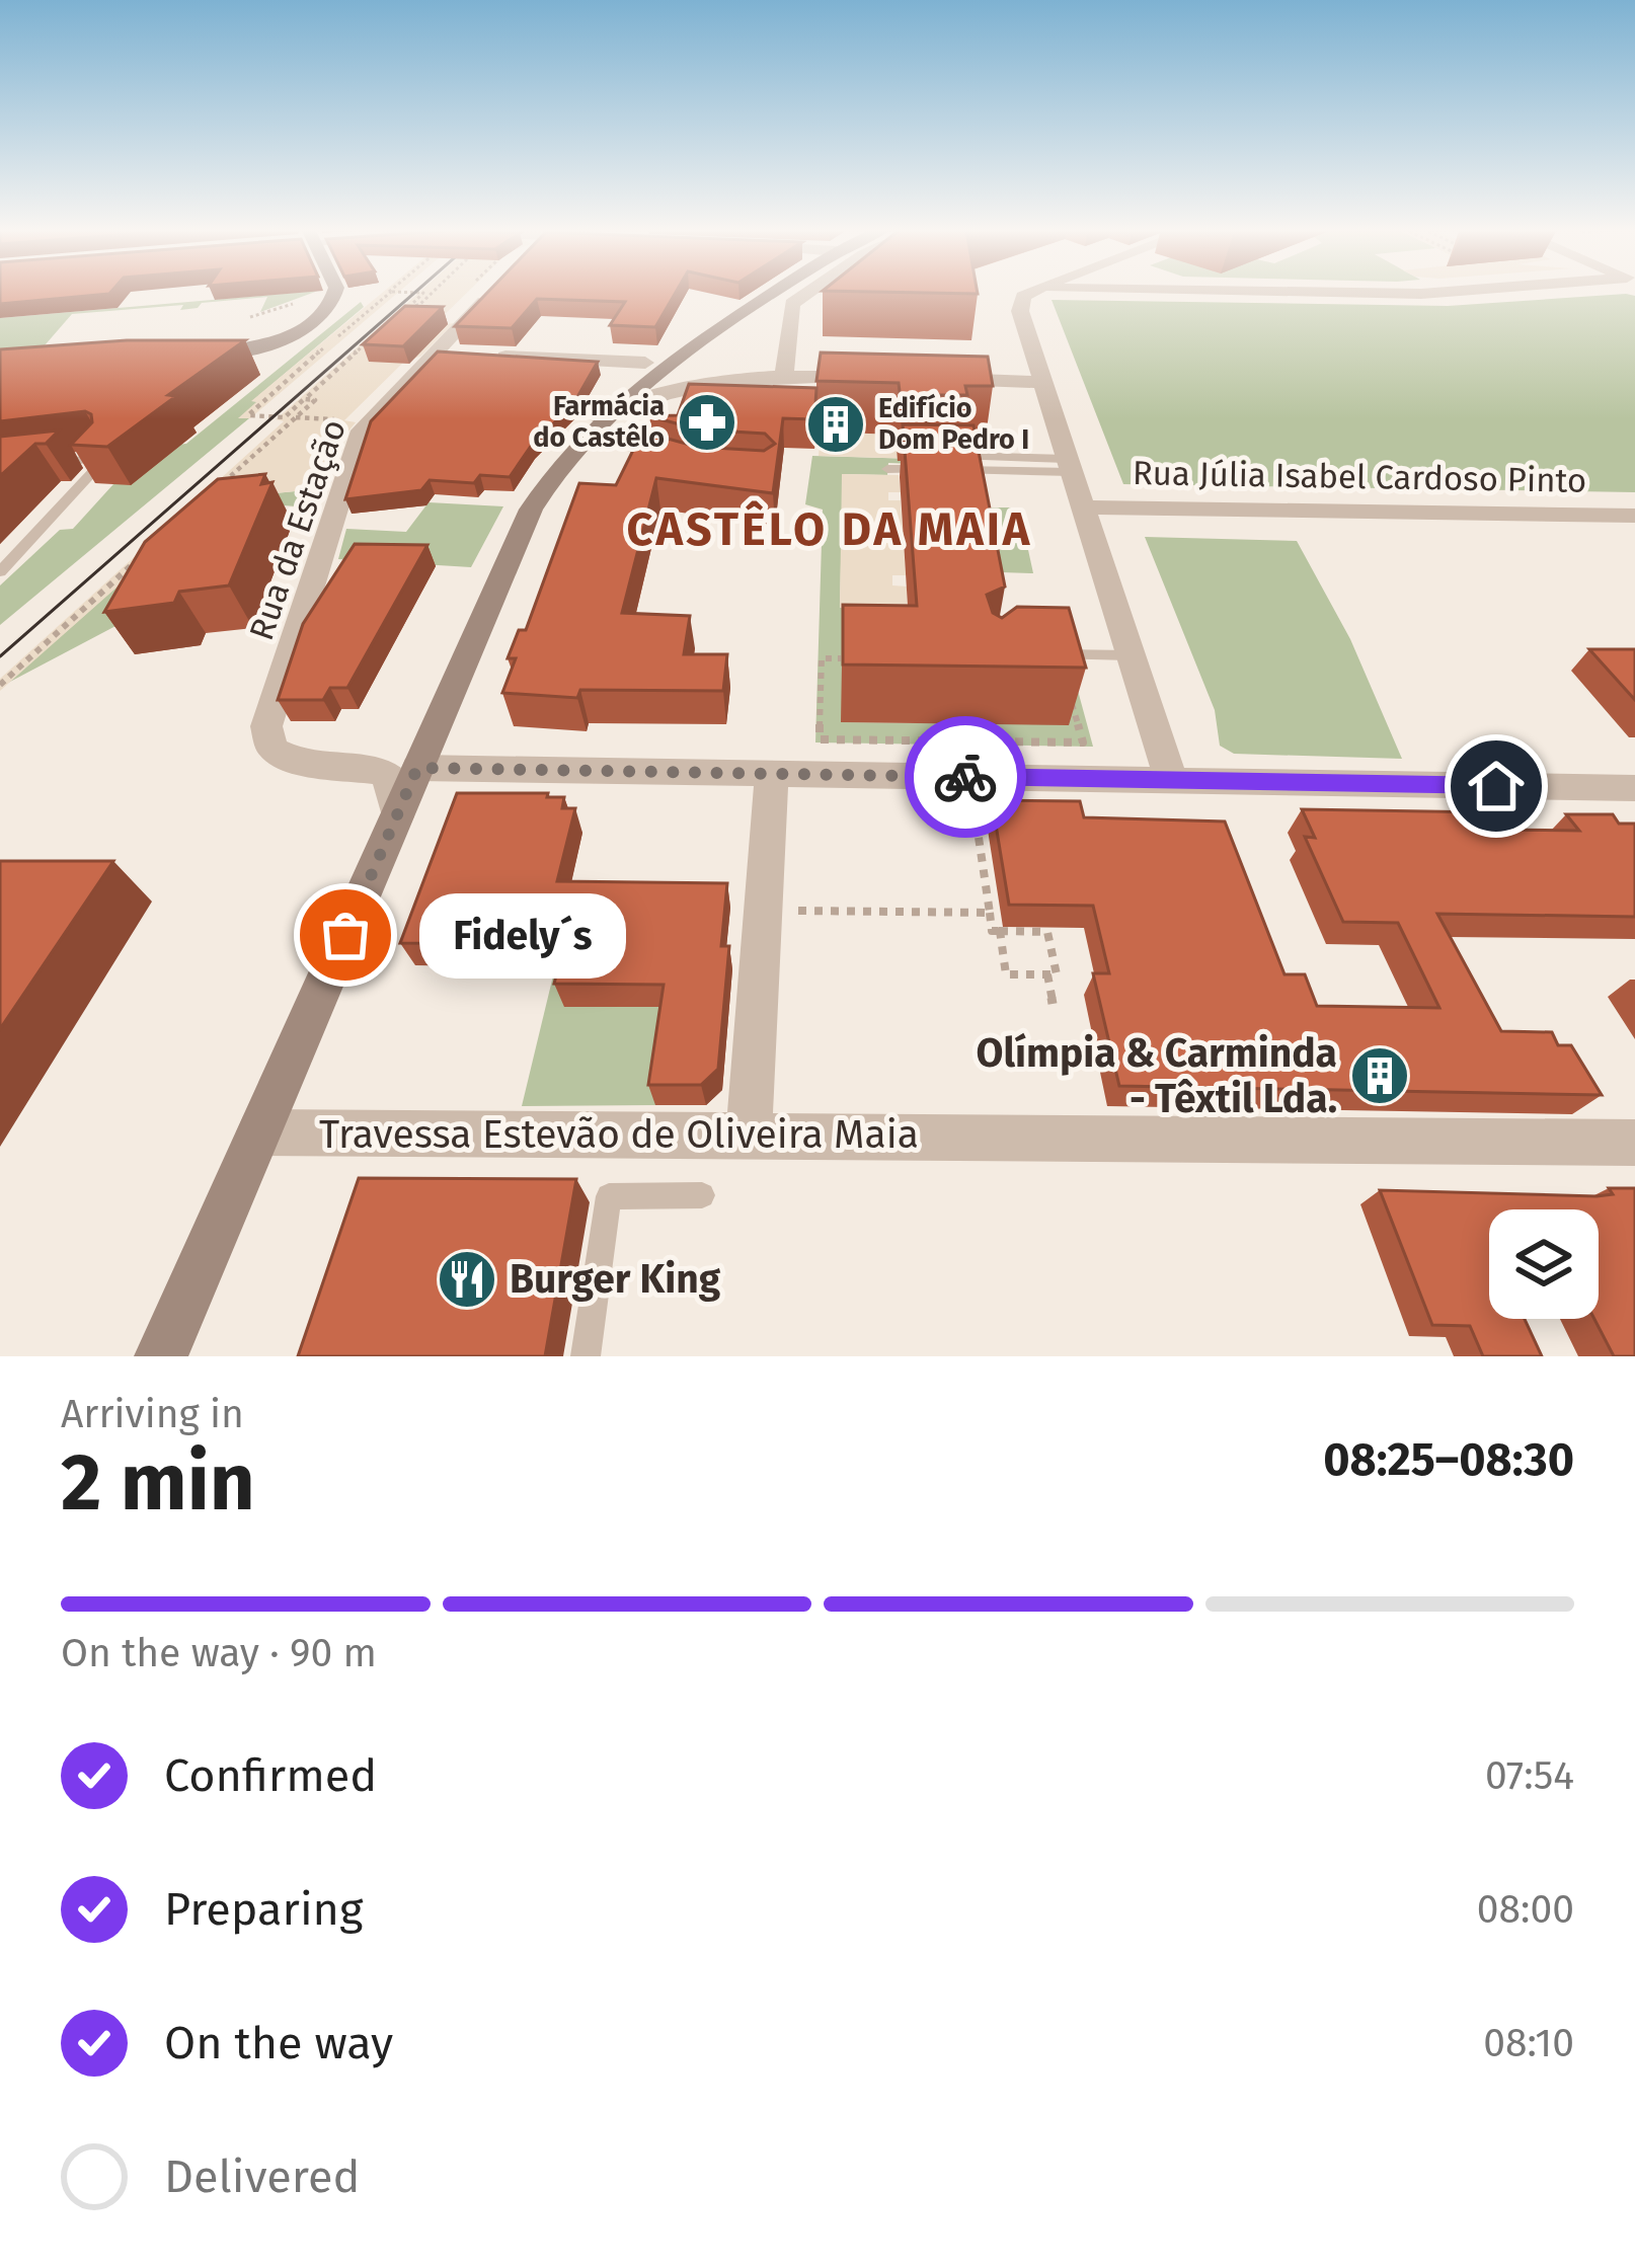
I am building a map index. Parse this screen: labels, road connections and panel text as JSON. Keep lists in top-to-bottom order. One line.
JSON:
{"streets":{"street":["Rua Júlia Isabel Cardoso Pinto","Rua da Estação","Travessa Estevão de Oliveira Maia"]},"districts":["CASTÊLO DA MAIA"],"places":{"pharmacy":["Farmácia do Castêlo"],"building":["Edifício Dom Pedro I","Olímpia & Carminda - Têxtil Lda."],"other":["Fidely´s"],"restaurant":["Burger King"]},"page":{"bubble":"Fidely´s","heading":["2 min","Arriving in","08:25–08:30"],"bar":"On the way · 90 m","list":[["Confirmed","07:54"],["Preparing","08:00"],["On the way","08:10"],"Delivered"]}}
